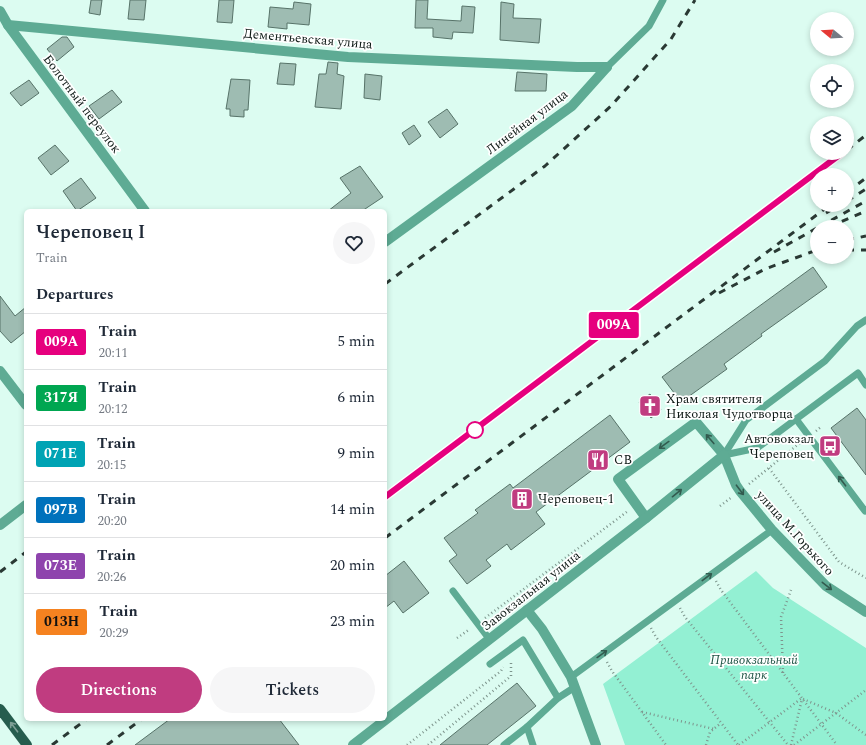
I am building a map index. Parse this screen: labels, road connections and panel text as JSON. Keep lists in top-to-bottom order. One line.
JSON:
{"streets":{"street":["Дементьевская улица","Болотный переулок","Линейная улица","улица М.Горького","Завокзальная улица"]},"crossings":[["Дементьевская улица","Болотный переулок"],["Дементьевская улица","Линейная улица"],["улица М.Горького","Завокзальная улица"]],"parks":["Привокзальный парк"],"places":{"church":["Храм святителя Николая Чудотворца"],"bus stop":["Автовокзал Череповец"],"restaurant":["СВ"],"building":["Череповец-1"]},"north":"left","page":{"on_map":"009А","map_buttons":["+","−"],"heading":[["Череповец I","Train"],"Departures"],"list":[{"mark":"009А","name":"Train","note":"20:11","value":"5 min"},{"mark":"317Я","name":"Train","note":"20:12","value":"6 min"},{"mark":"071Е","name":"Train","note":"20:15","value":"9 min"},{"mark":"097В","name":"Train","note":"20:20","value":"14 min"},{"mark":"073Е","name":"Train","note":"20:26","value":"20 min"},{"mark":"013Н","name":"Train","note":"20:29","value":"23 min"}],"buttons":["Directions","Tickets"]}}
